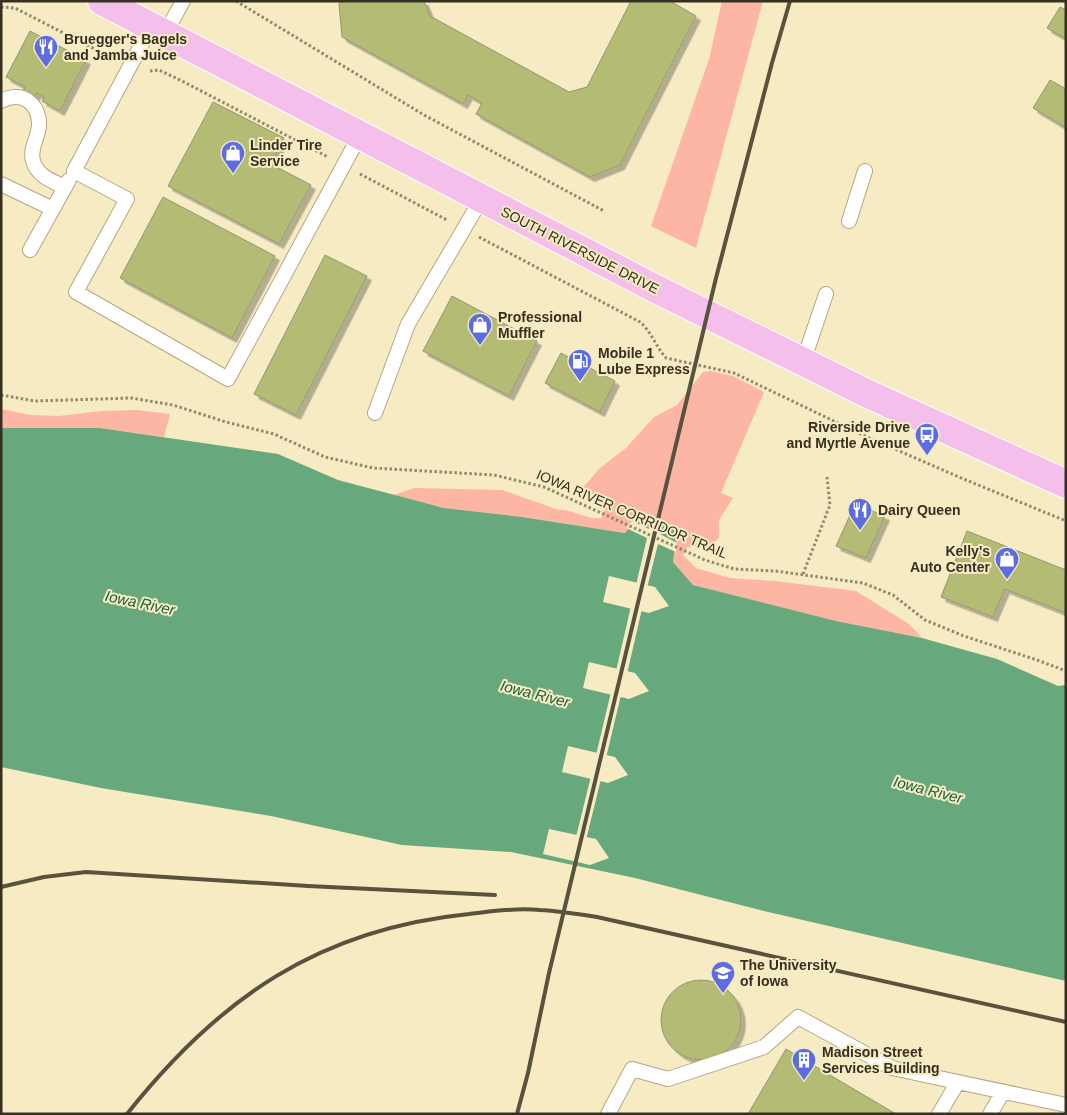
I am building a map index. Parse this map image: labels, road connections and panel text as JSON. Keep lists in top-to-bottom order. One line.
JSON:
{"streets":{"main road":["SOUTH RIVERSIDE DRIVE"],"path":["IOWA RIVER CORRIDOR TRAIL"]},"water":["Iowa River"],"places":{"restaurant":["Bruegger's Bagels and Jamba Juice","Dairy Queen"],"shop":["Linder Tire Service","Professional Muffler","Kelly's Auto Center"],"fuel station":["Mobile 1 Lube Express"],"bus stop":["Riverside Drive and Myrtle Avenue"],"school or university":["The University of Iowa"],"building":["Madison Street Services Building"]}}
